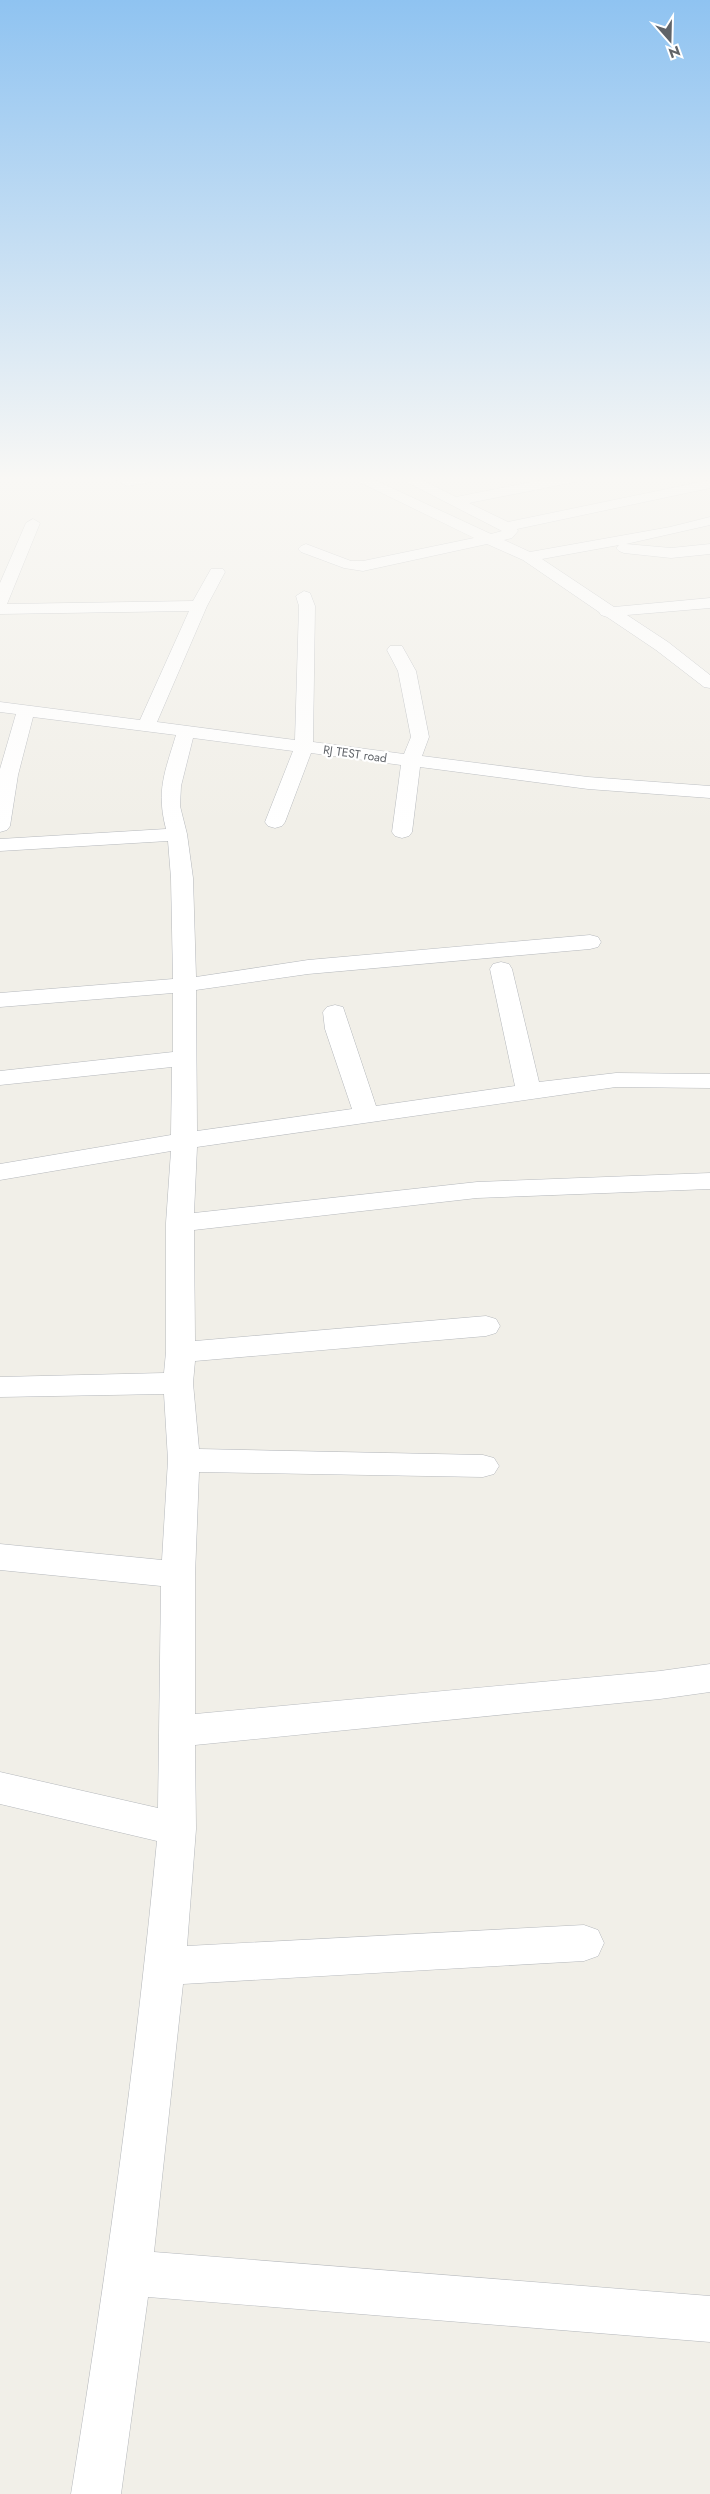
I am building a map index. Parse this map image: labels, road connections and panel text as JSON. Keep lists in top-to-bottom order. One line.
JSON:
{"streets":{"street":["RJ TEST road"]},"north":"bottom"}
